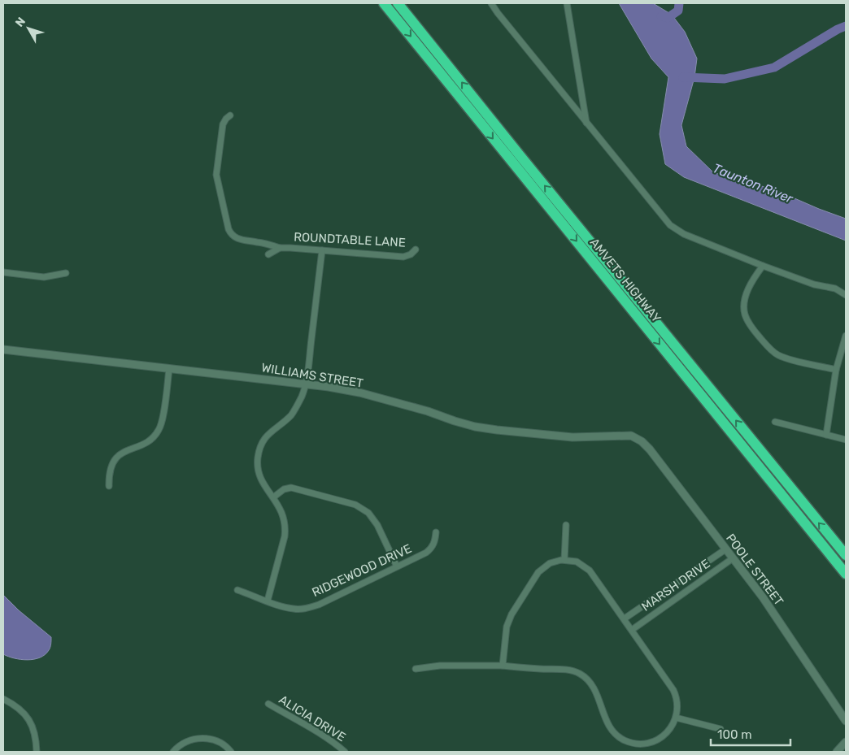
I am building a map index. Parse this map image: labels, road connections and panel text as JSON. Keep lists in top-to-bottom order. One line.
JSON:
{"streets":{"highway":["AMVETS HIGHWAY"],"street":["ROUNDTABLE LANE","WILLIAMS STREET","POOLE STREET","RIDGEWOOD DRIVE","MARSH DRIVE","ALICIA DRIVE"]},"crossings":[["WILLIAMS STREET","POOLE STREET"],["POOLE STREET","MARSH DRIVE"]],"water":["Taunton River"],"scale_bar":"100 m","north":"top left"}
